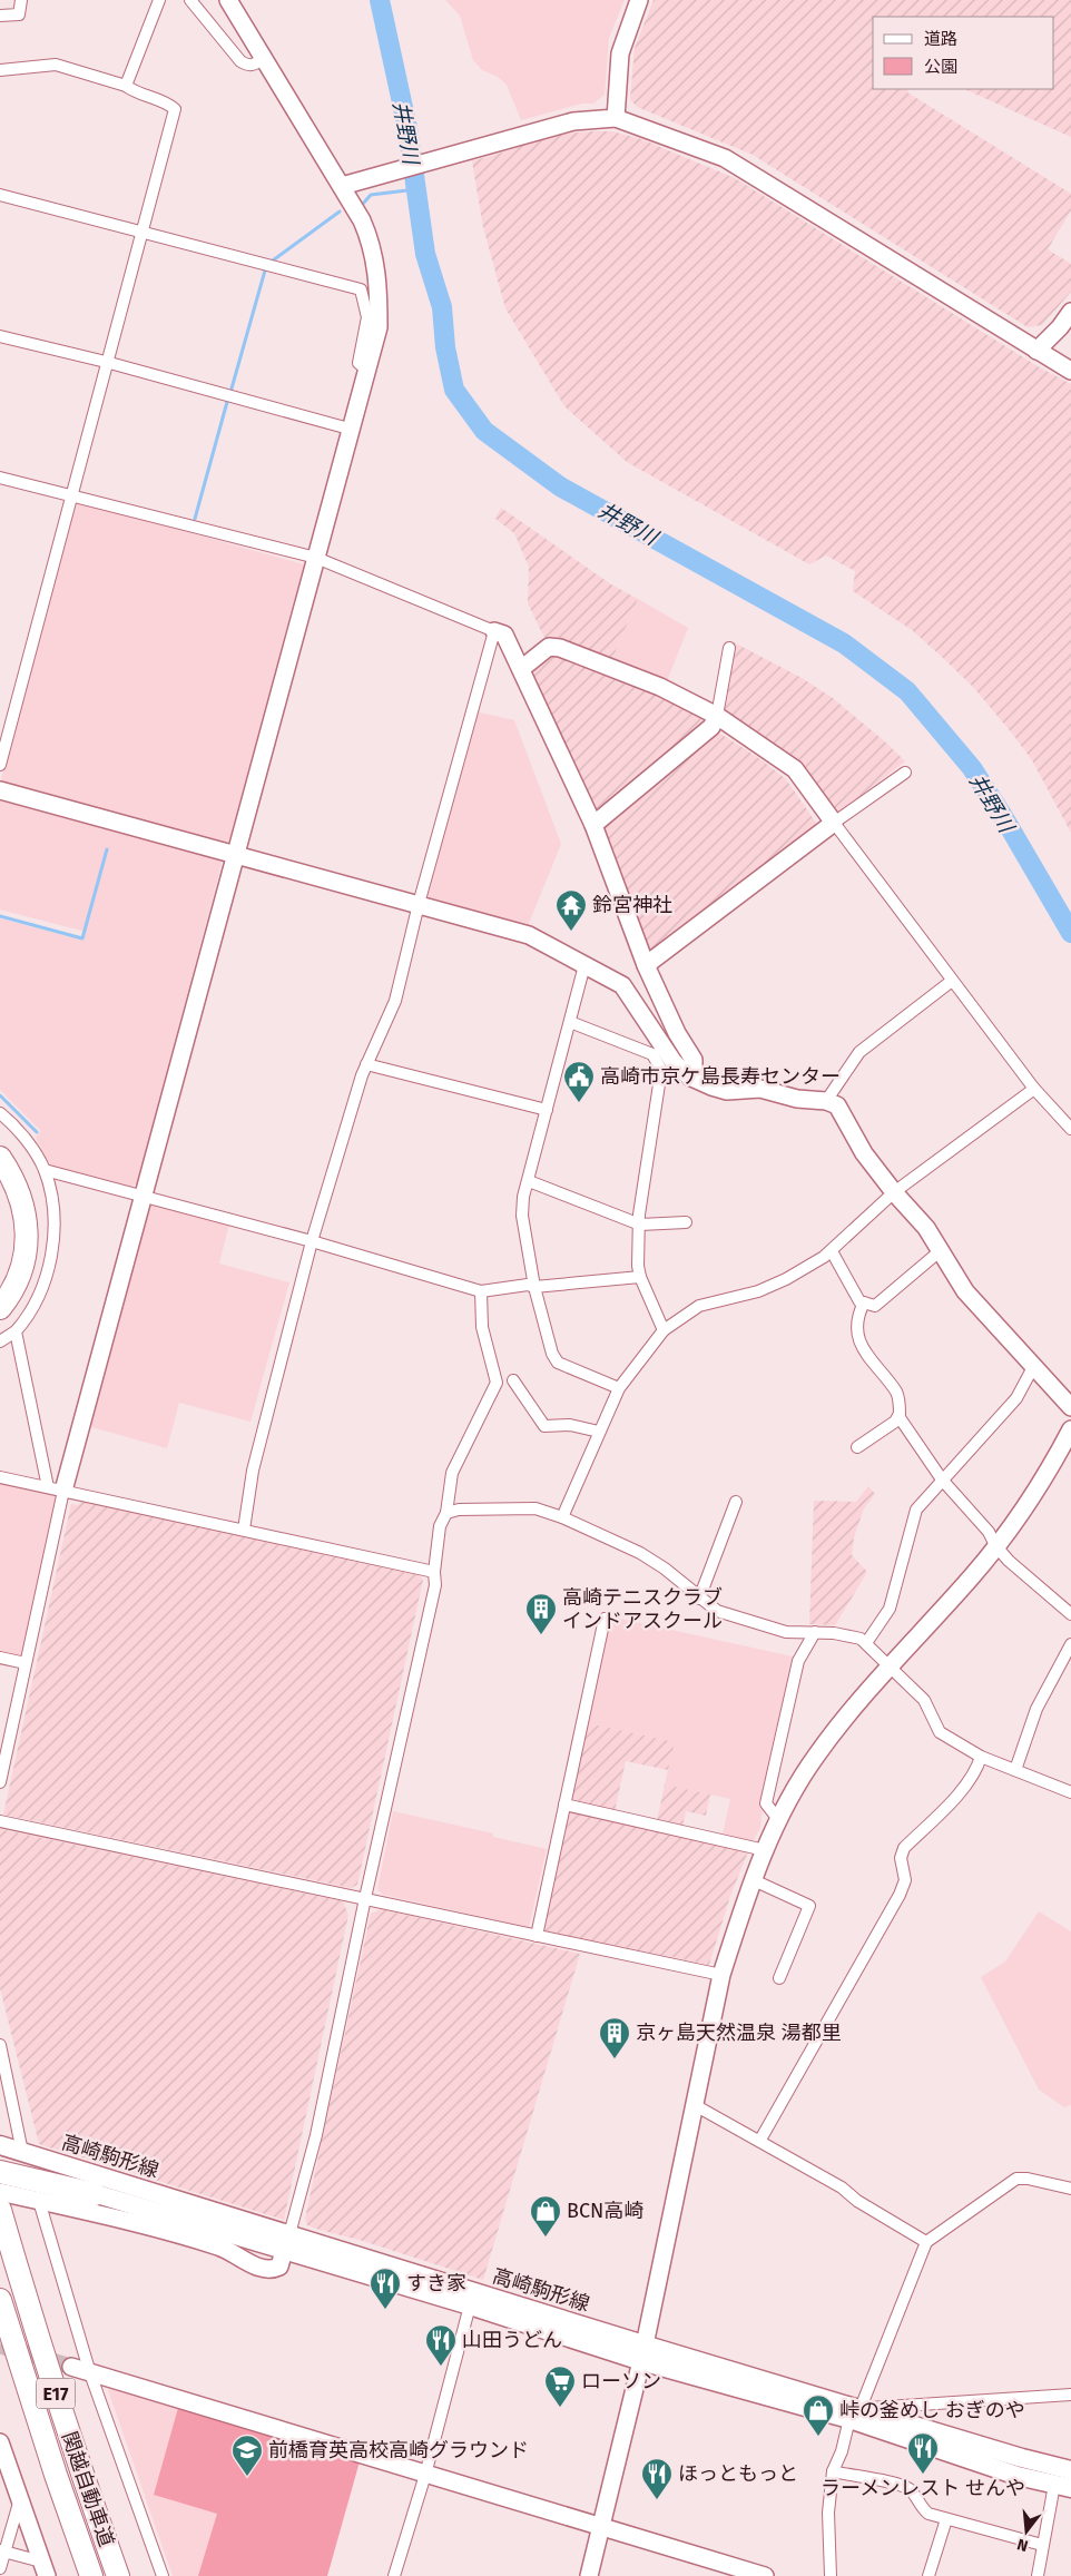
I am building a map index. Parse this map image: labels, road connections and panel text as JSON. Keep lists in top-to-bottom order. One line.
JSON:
{"streets":{"highway":["E17","関越自動車道"],"main road":["高崎駒形線"]},"water":["井野川"],"places":{"temple":["鈴宮神社"],"public building":["高崎市京ケ島長寿センター"],"building":["高崎テニスクラブ インドアスクール","京ヶ島天然温泉 湯都里"],"shop":["BCN高崎","峠の釜めし おぎのや"],"restaurant":["すき家","山田うどん","ラーメンレスト せんや","ほっともっと"],"supermarket":["ローソン"],"school or university":["前橋育英高校高崎グラウンド"]},"legend":["道路","公園"],"north":"bottom"}
